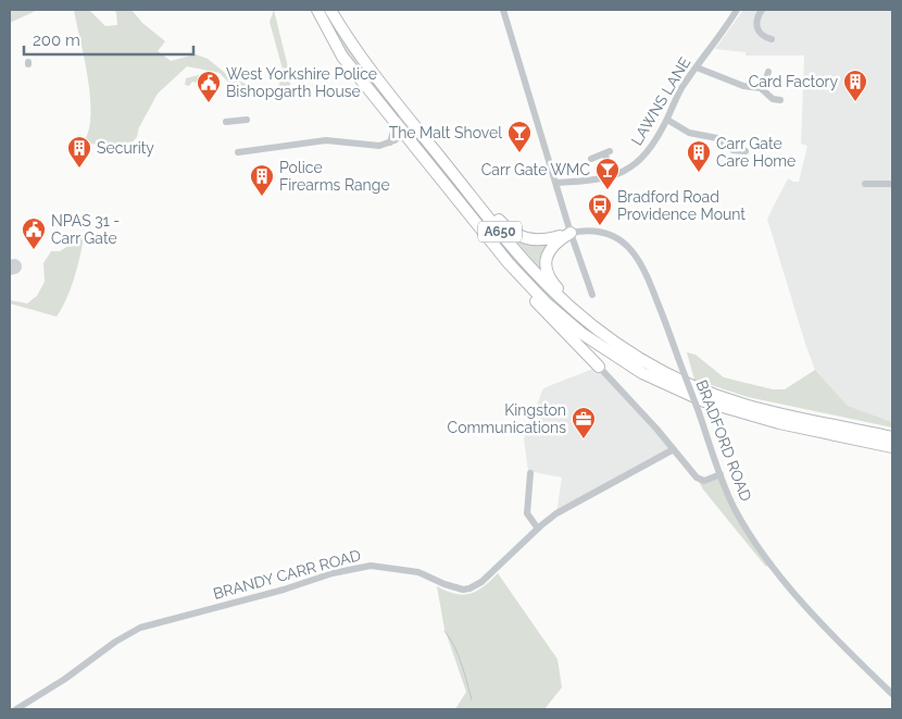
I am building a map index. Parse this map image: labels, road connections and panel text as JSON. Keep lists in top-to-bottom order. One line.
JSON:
{"streets":{"highway":["A650"],"street":["LAWNS LANE","BRADFORD ROAD","BRANDY CARR ROAD"]},"places":{"building":["Card Factory","Security","Carr Gate Care Home","Police Firearms Range"],"public building":["West Yorkshire Police Bishopgarth House","NPAS 31 - Carr Gate"],"bar":["The Malt Shovel","Carr Gate WMC"],"bus stop":["Bradford Road Providence Mount"],"office":["Kingston Communications"]},"scale_bar":"200 m"}
